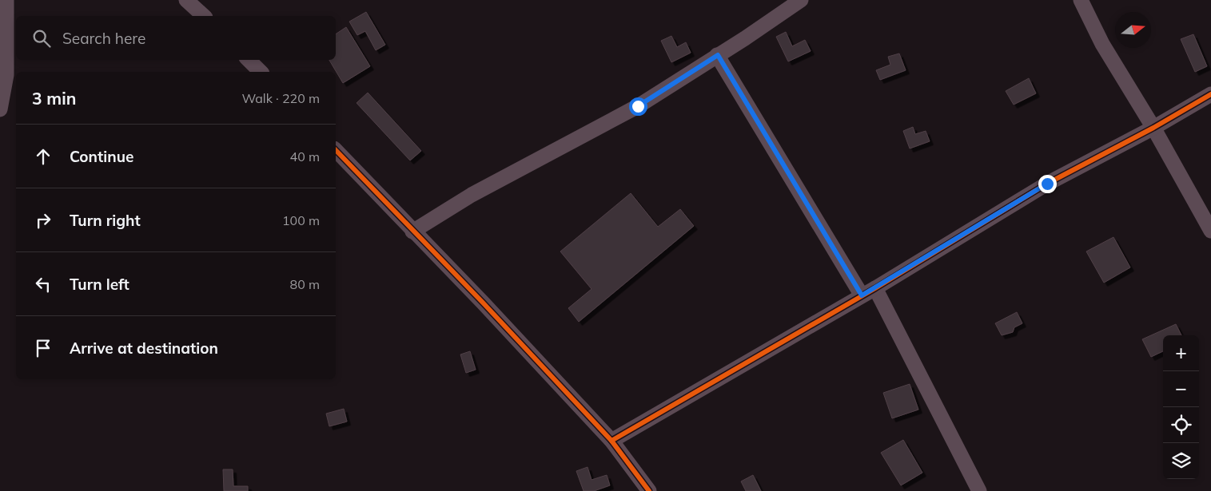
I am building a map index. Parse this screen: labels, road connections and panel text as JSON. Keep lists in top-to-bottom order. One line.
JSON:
{"north":"right","page":{"search":"Search here","heading":["3 min","Walk · 220 m"],"list":[["Continue","40 m"],["Turn right","100 m"],["Turn left","80 m"],"Arrive at destination"],"map_buttons":["+","−"]}}
